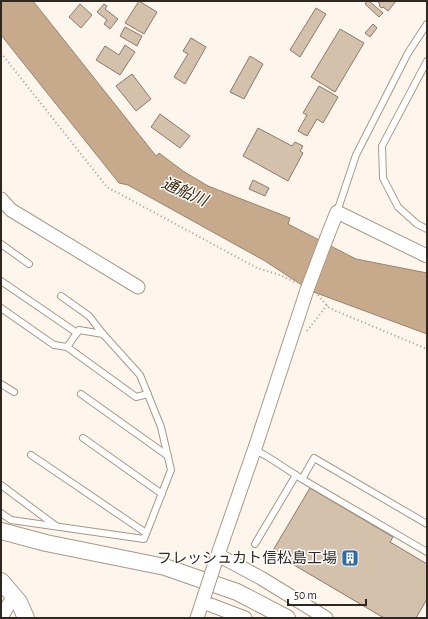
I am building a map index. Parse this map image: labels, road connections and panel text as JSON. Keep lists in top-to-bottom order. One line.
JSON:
{"water":["通船川"],"places":{"building":["フレッシュカト信松島工場"]},"scale_bar":"50 m"}
